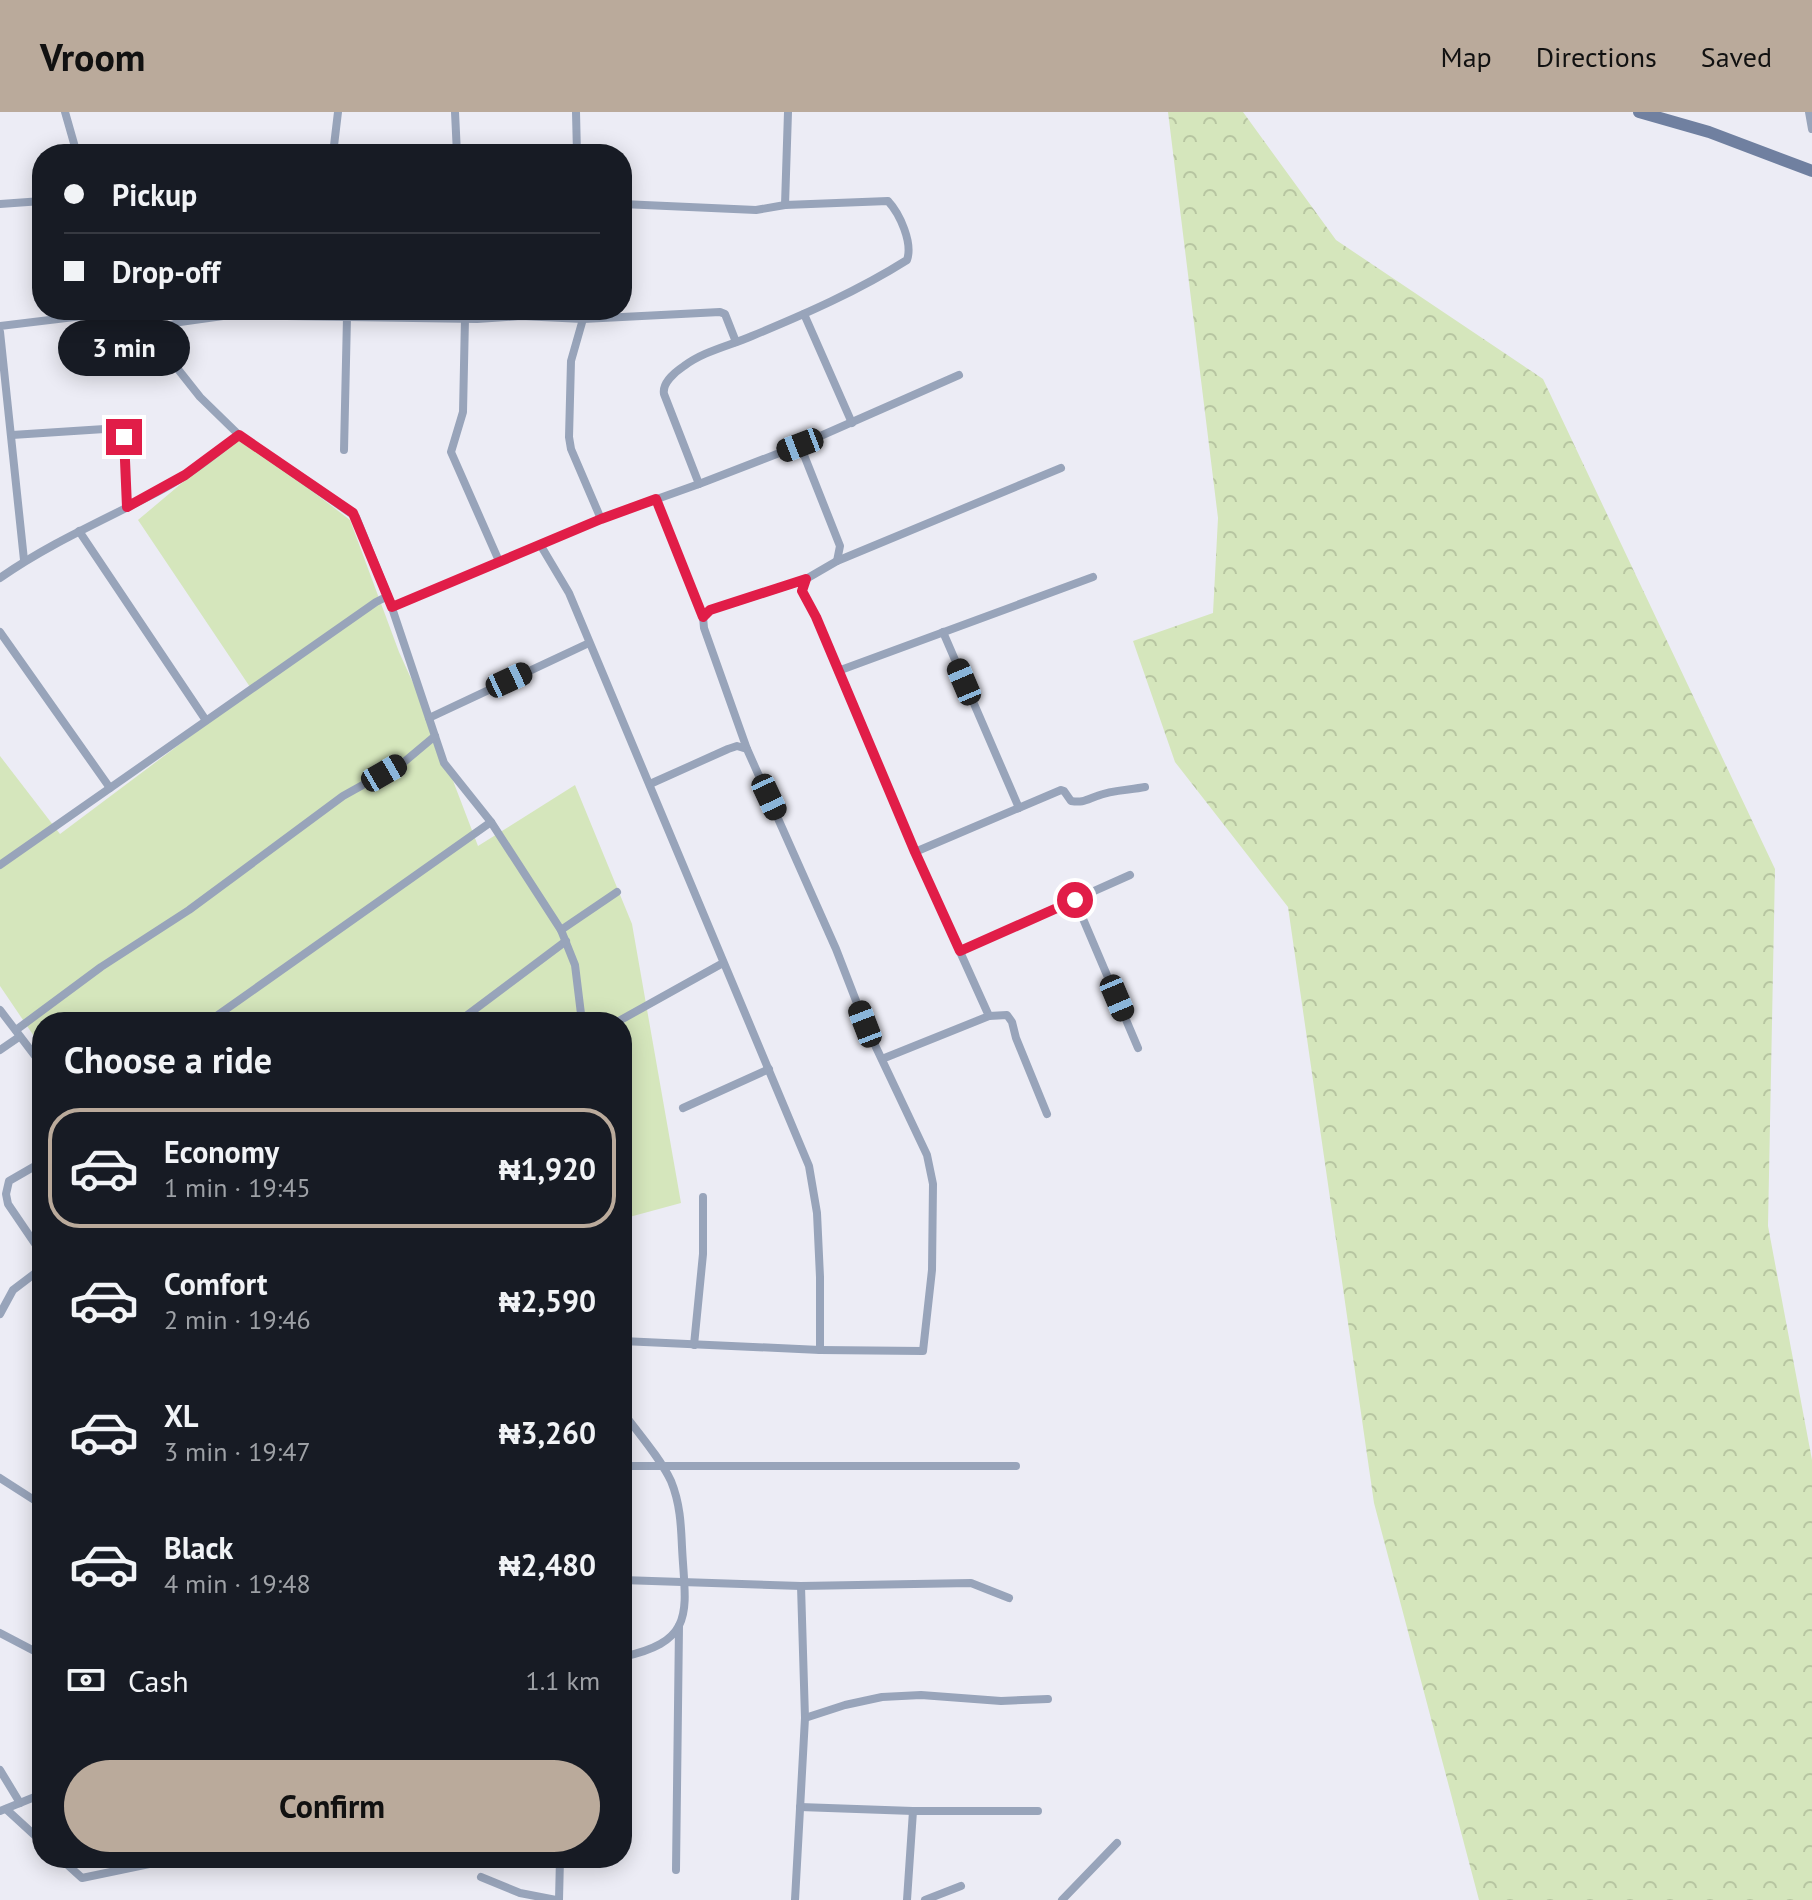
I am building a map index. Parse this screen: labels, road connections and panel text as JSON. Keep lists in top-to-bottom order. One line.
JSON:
{"page":{"header":"Vroom","nav":["Map","Directions","Saved"],"banner":["Pickup","Drop-off"],"bubble":"3 min","heading":"Choose a ride","list":[{"name":"Economy","note":"1 min · 19:45","value":"₦1,920"},{"name":"Comfort","note":"2 min · 19:46","value":"₦2,590"},{"name":"XL","note":"3 min · 19:47","value":"₦3,260"},{"name":"Black","note":"4 min · 19:48","value":"₦2,480"}],"pay":["Cash","1.1 km"],"buttons":"Confirm"}}
